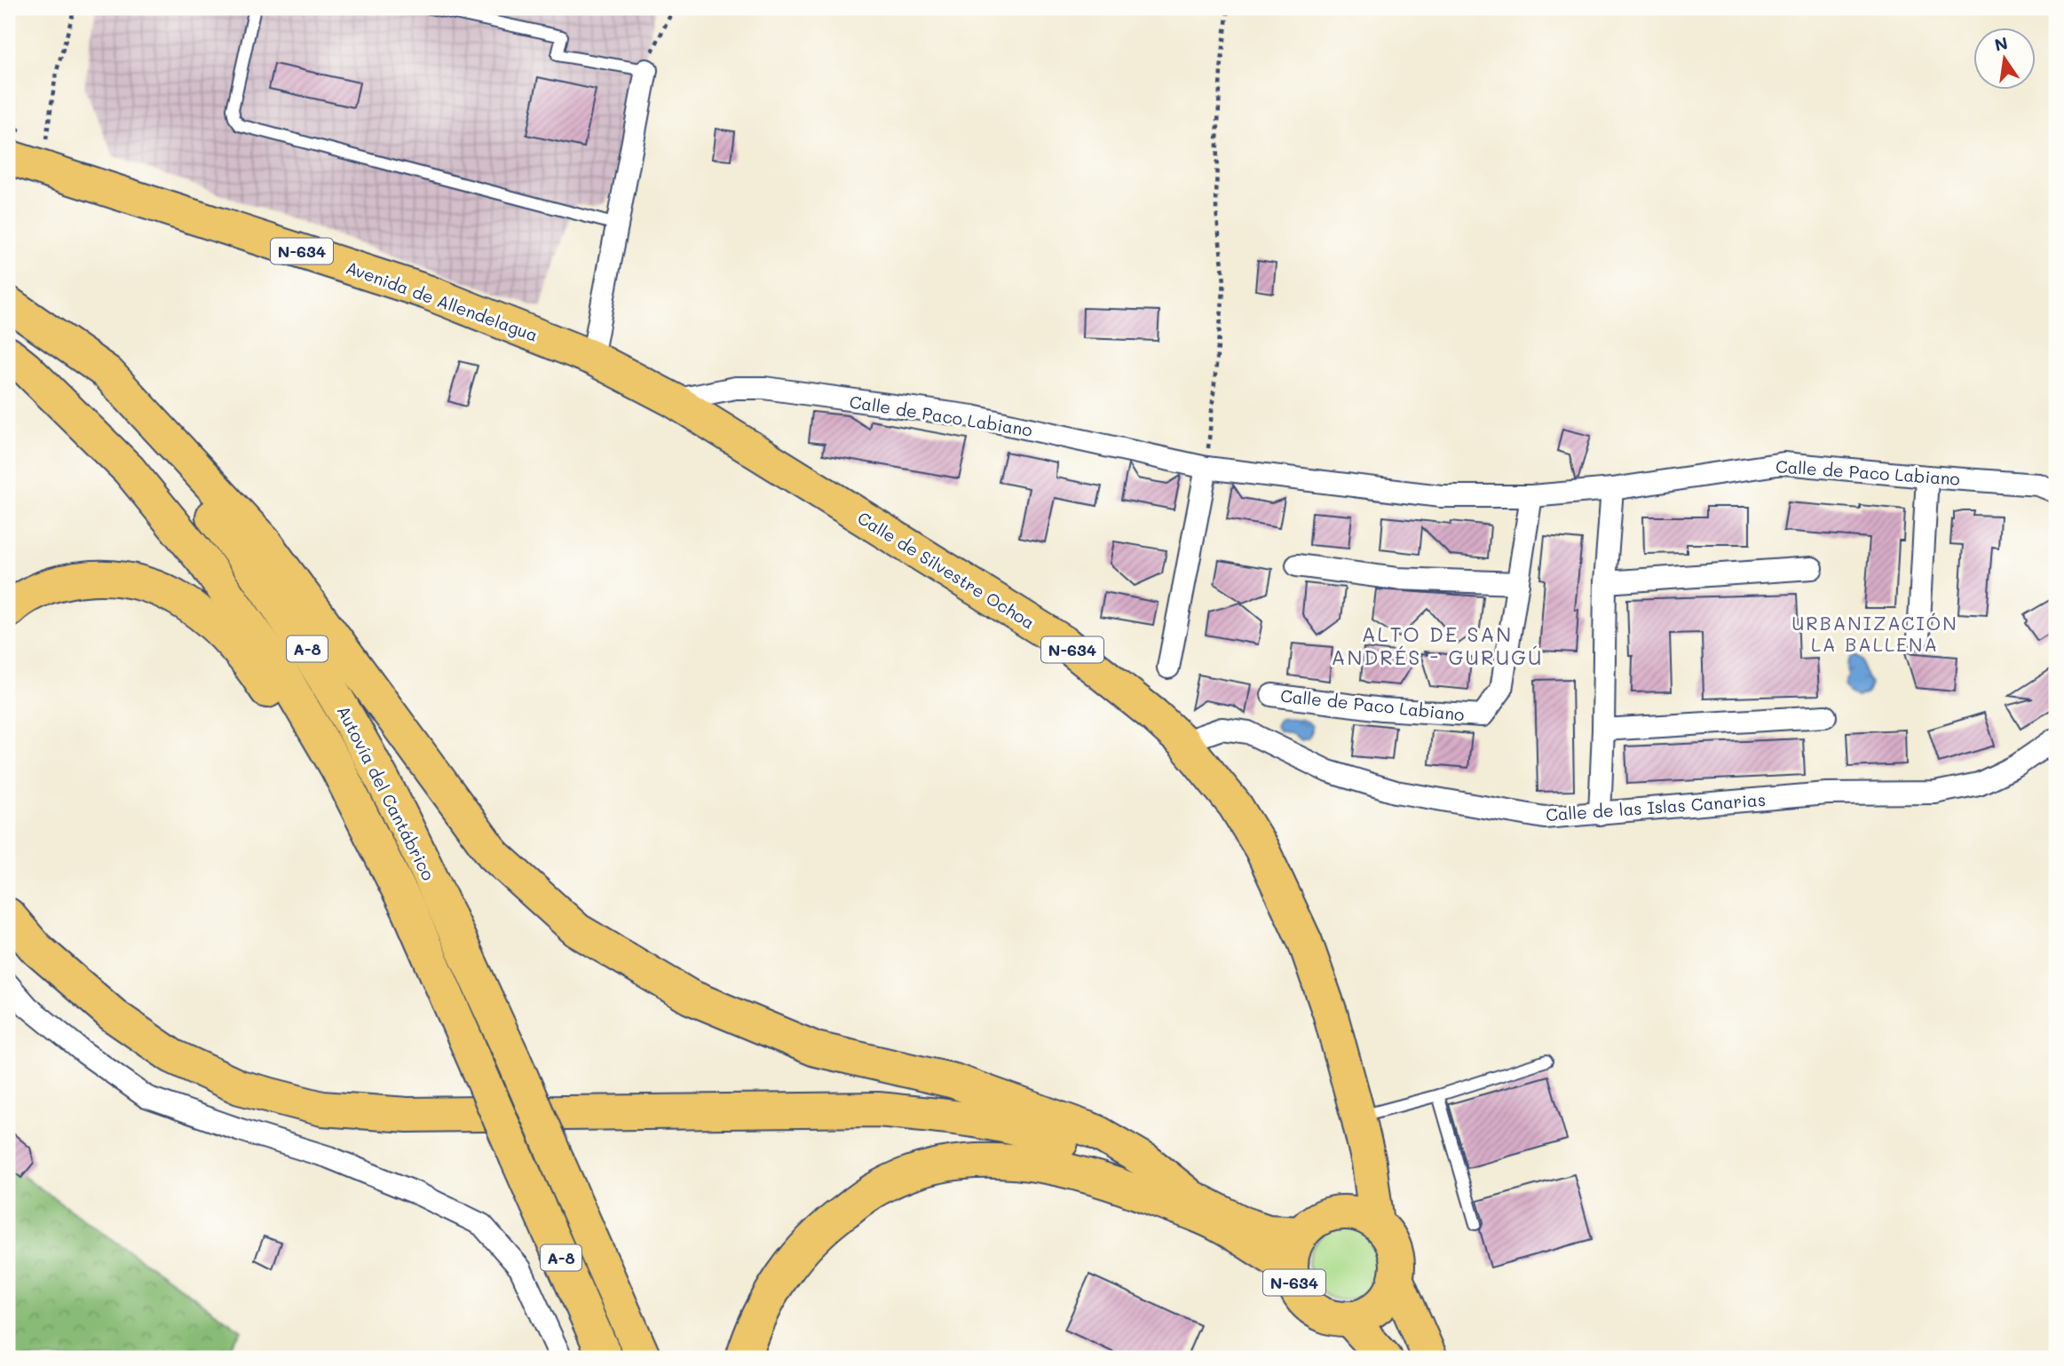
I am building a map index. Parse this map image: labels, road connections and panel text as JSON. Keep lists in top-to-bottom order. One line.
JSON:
{"streets":{"highway":["N-634","Avenida de Allendelagua","Calle de Silvestre Ochoa","A-8","Autovía del Cantábrico"],"street":["Calle de Paco Labiano","Calle de las Islas Canarias"]},"crossings":[["N-634","Calle de Silvestre Ochoa"],["Avenida de Allendelagua","Calle de Silvestre Ochoa"],["Calle de Paco Labiano","Calle de Silvestre Ochoa"],["Calle de Silvestre Ochoa","Calle de las Islas Canarias"]],"districts":["URBANIZACIÓN LA BALLENA","ALTO DE SAN ANDRÉS - GURUGÚ"],"north":"top"}
